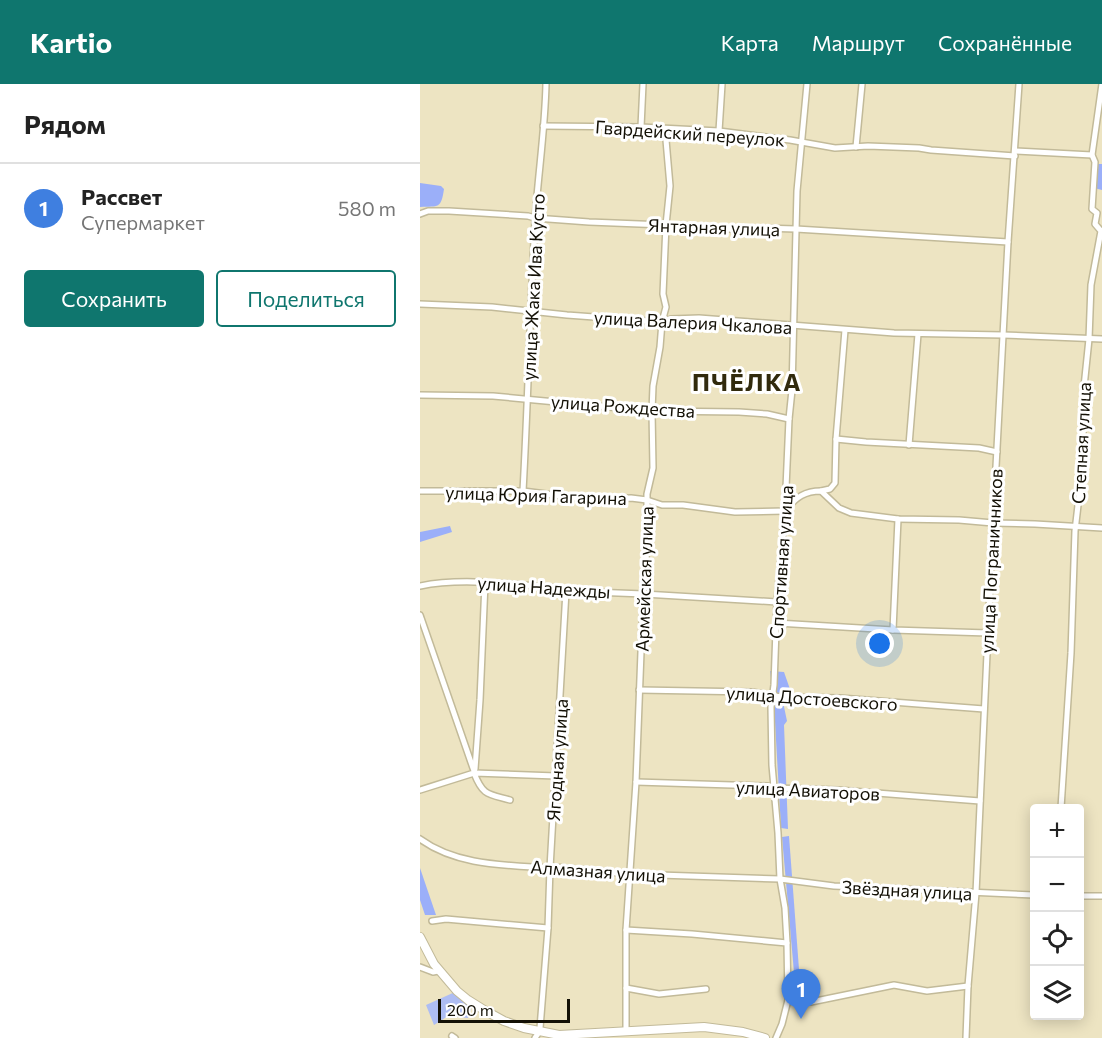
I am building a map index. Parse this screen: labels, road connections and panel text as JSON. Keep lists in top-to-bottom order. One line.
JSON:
{"streets":{"street":["Гвардейский переулок","Янтарная улица","улица Жака Ива Кусто","улица Валерия Чкалова","улица Рождества","Степная улица","улица Юрия Гагарина","улица Пограничников","Спортивная улица","Армейская улица","улица Надежды","улица Достоевского","Ягодная улица","улица Авиаторов","Алмазная улица","Звёздная улица"]},"crossings":[["Гвардейский переулок","улица Жака Ива Кусто"],["Гвардейский переулок","Степная улица"],["Гвардейский переулок","улица Пограничников"],["Гвардейский переулок","Спортивная улица"],["Гвардейский переулок","Армейская улица"],["Янтарная улица","улица Жака Ива Кусто"],["Янтарная улица","улица Пограничников"],["Янтарная улица","Спортивная улица"],["Янтарная улица","Армейская улица"],["улица Жака Ива Кусто","улица Валерия Чкалова"],["улица Жака Ива Кусто","улица Рождества"],["улица Жака Ива Кусто","улица Юрия Гагарина"],["улица Валерия Чкалова","Степная улица"],["улица Валерия Чкалова","улица Пограничников"],["улица Валерия Чкалова","Спортивная улица"],["улица Валерия Чкалова","Армейская улица"],["улица Рождества","Спортивная улица"],["улица Рождества","Армейская улица"],["улица Юрия Гагарина","Спортивная улица"],["улица Юрия Гагарина","Армейская улица"],["улица Пограничников","улица Достоевского"],["улица Пограничников","улица Авиаторов"],["улица Пограничников","Звёздная улица"],["Спортивная улица","улица Надежды"],["Спортивная улица","улица Достоевского"],["Спортивная улица","улица Авиаторов"],["Спортивная улица","Алмазная улица"],["Спортивная улица","Звёздная улица"],["Армейская улица","улица Надежды"],["Армейская улица","улица Достоевского"],["Армейская улица","улица Авиаторов"],["Армейская улица","Алмазная улица"],["улица Надежды","Ягодная улица"],["Ягодная улица","Алмазная улица"],["Алмазная улица","Звёздная улица"]],"districts":["ПЧЁЛКА"],"scale_bar":"200 m","page":{"header":"Kartio","nav":["Карта","Маршрут","Сохранённые"],"heading":"Рядом","list":[{"mark":"1","name":"Рассвет","note":"Супермаркет","value":"580 m"}],"buttons":["Сохранить","Поделиться"],"map_buttons":["+","−"],"pins":"1","scale":"200 m"}}
